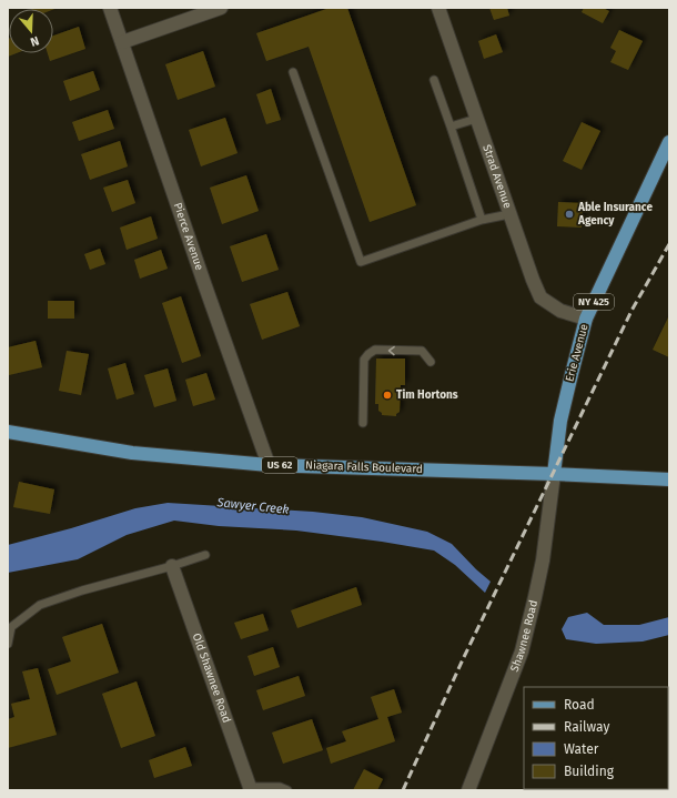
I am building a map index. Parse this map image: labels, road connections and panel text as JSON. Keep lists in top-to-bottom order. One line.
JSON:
{"streets":{"main road":["NY 425","Erie Avenue","US 62","Niagara Falls Boulevard"],"street":["Strad Avenue","Pierce Avenue","Shawnee Road","Old Shawnee Road"]},"crossings":[["Strad Avenue","Erie Avenue"],["Pierce Avenue","Niagara Falls Boulevard"],["Erie Avenue","Niagara Falls Boulevard"],["Erie Avenue","Shawnee Road"],["Niagara Falls Boulevard","Shawnee Road"]],"water":["Sawyer Creek"],"places":["Able Insurance Agency","Tim Hortons"],"legend":["Road","Railway","Water","Building"],"north":"bottom"}
